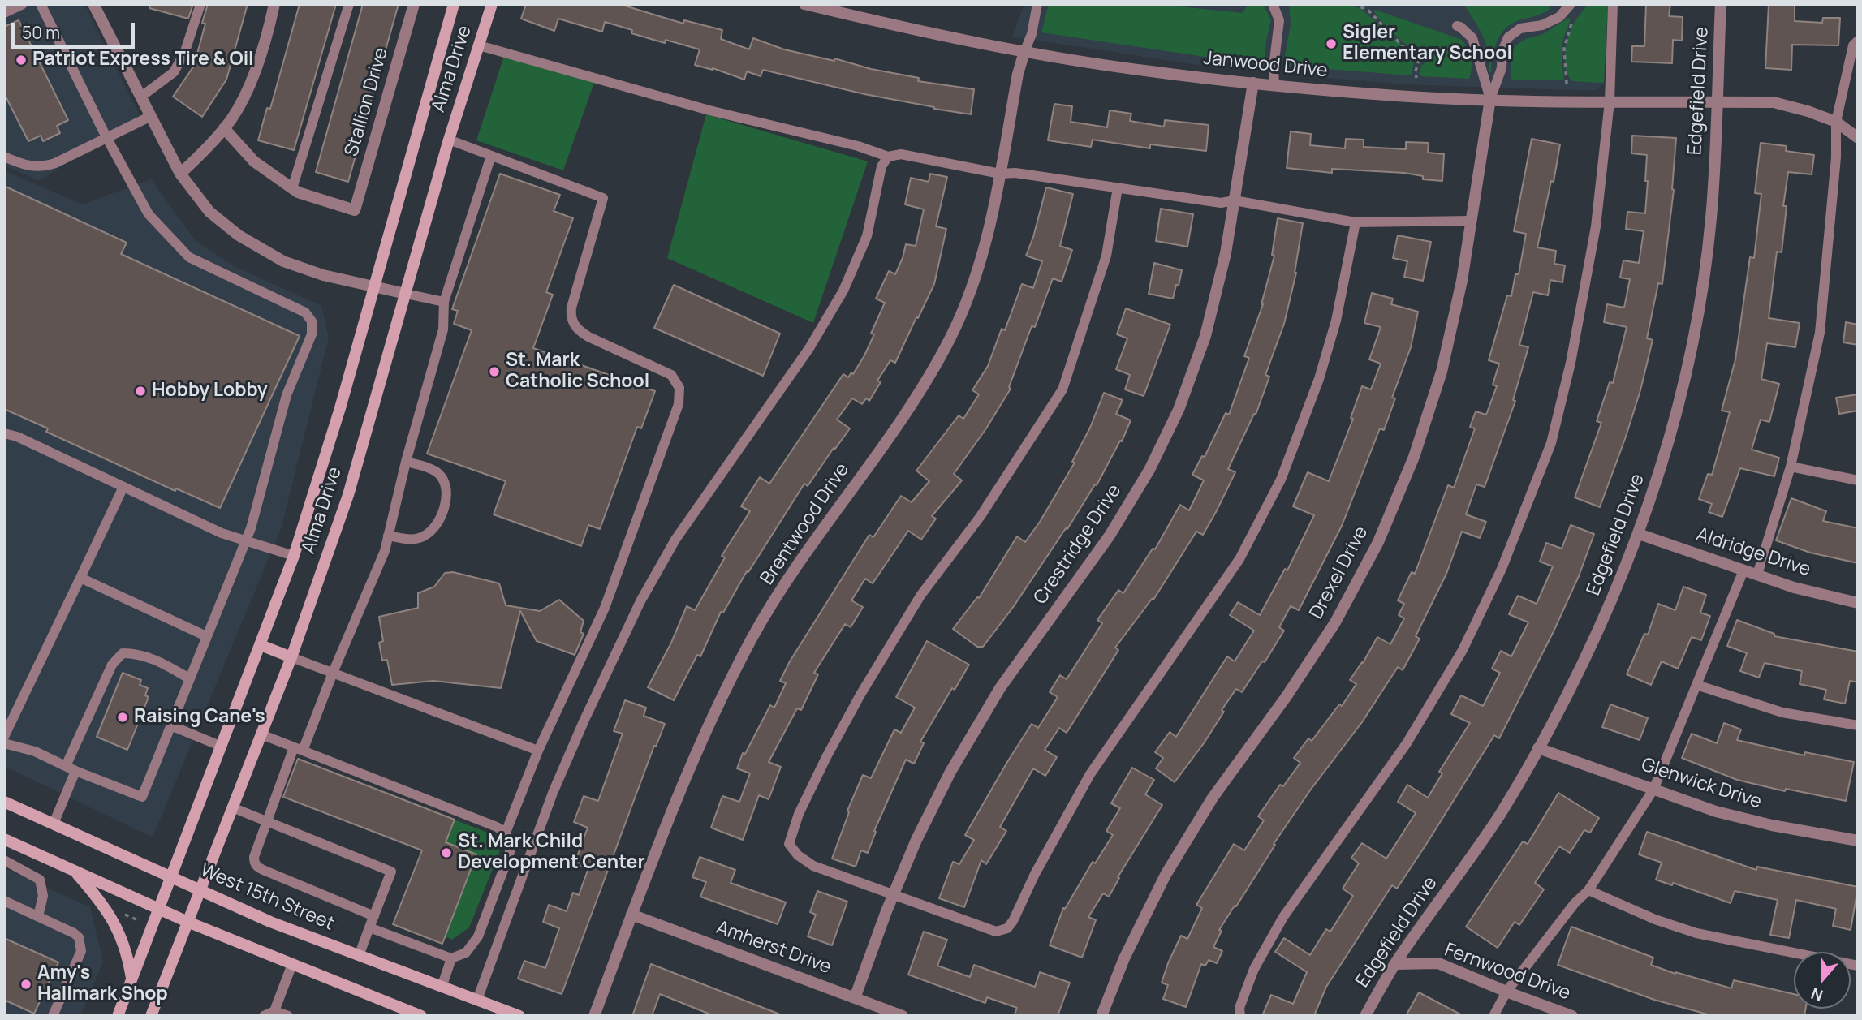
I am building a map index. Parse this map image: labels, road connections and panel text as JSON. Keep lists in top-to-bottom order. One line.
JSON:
{"streets":{"main road":["Alma Drive","West 15th Street"],"street":["Janwood Drive","Edgefield Drive","Stallion Drive","Brentwood Drive","Crestridge Drive","Aldridge Drive","Drexel Drive","Glenwick Drive","Amherst Drive","Fernwood Drive"]},"crossings":[["Janwood Drive","Edgefield Drive"],["Janwood Drive","Brentwood Drive"],["Janwood Drive","Crestridge Drive"],["Janwood Drive","Drexel Drive"],["Alma Drive","West 15th Street"],["Edgefield Drive","Aldridge Drive"],["Edgefield Drive","Glenwick Drive"],["Edgefield Drive","Fernwood Drive"],["Brentwood Drive","Amherst Drive"],["Crestridge Drive","Amherst Drive"]],"places":["Sigler Elementary School","Patriot Express Tire & Oil","St. Mark Catholic School","Hobby Lobby","Raising Cane's","St. Mark Child Development Center","Amy's Hallmark Shop"],"scale_bar":"50 m","north":"bottom"}
